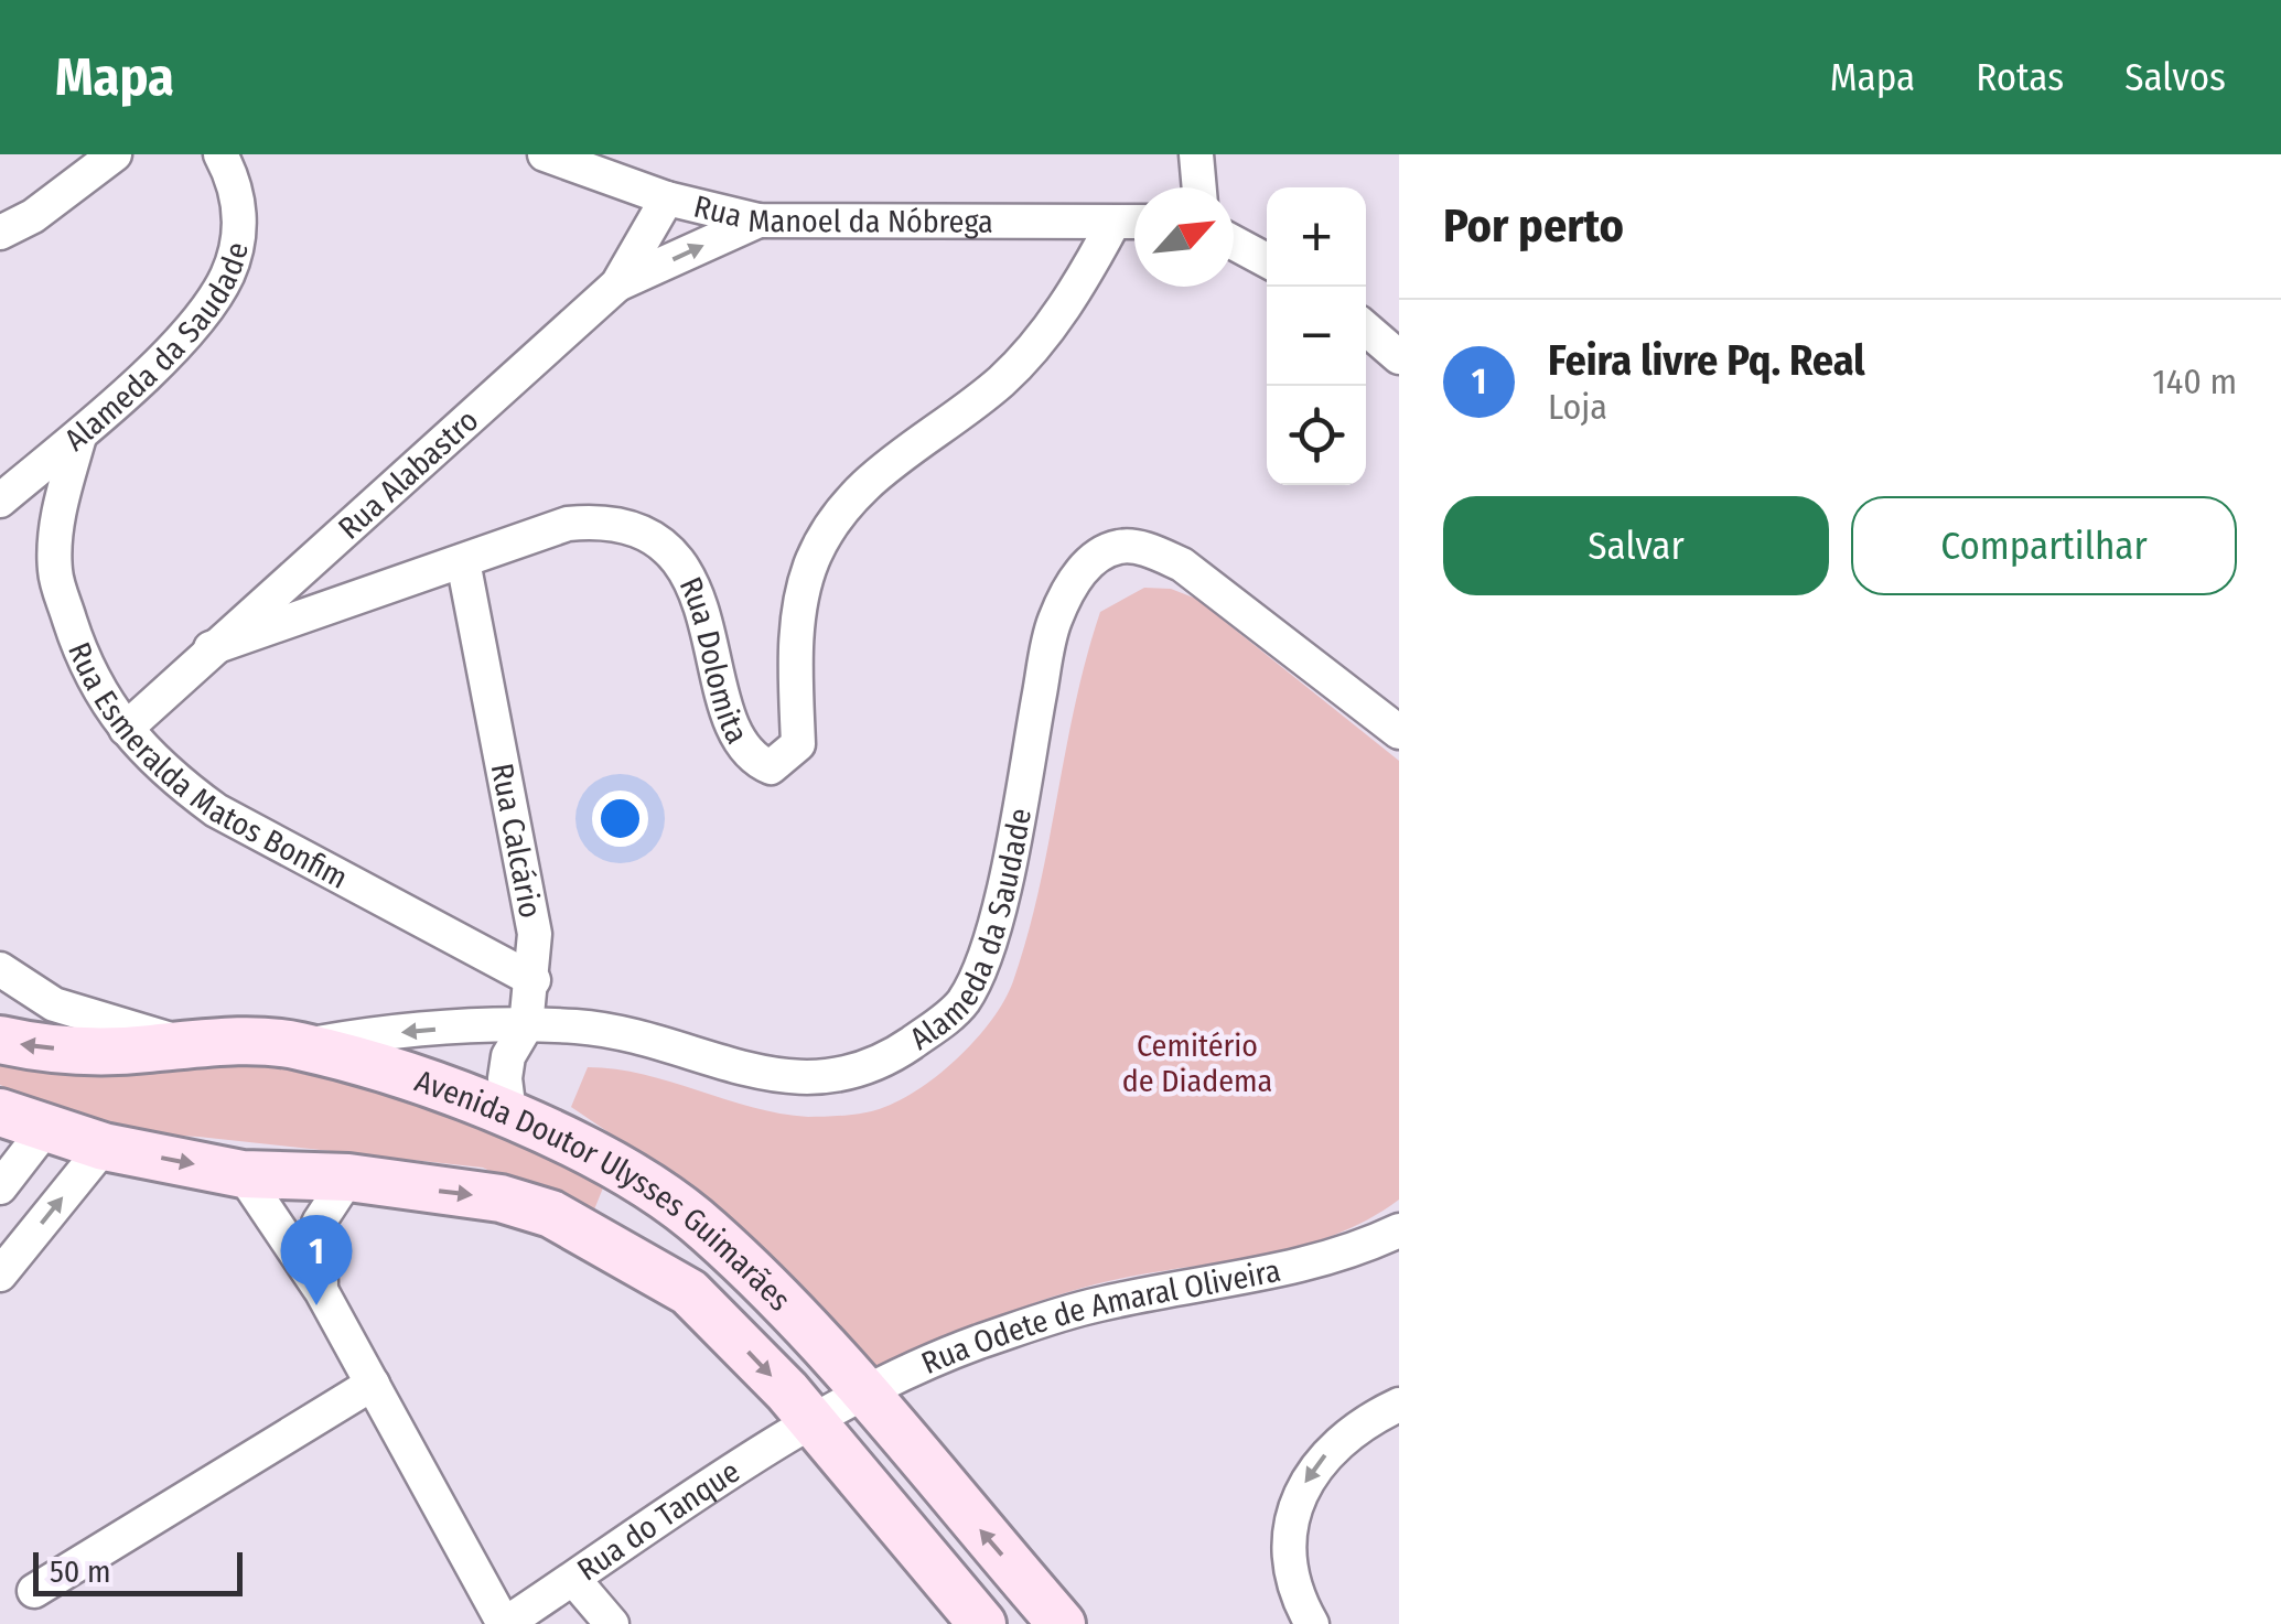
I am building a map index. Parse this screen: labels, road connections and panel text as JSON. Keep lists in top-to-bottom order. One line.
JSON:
{"streets":{"main road":["Avenida Doutor Ulysses Guimarães"],"street":["Rua Manoel da Nóbrega","Alameda da Saudade","Rua Alabastro","Rua Dolomita","Rua Esmeralda Matos Bonfim","Rua Calcário","Rua Odete de Amaral Oliveira","Rua do Tanque"]},"crossings":[["Rua Manoel da Nóbrega","Rua Alabastro"],["Rua Manoel da Nóbrega","Rua Dolomita"],["Alameda da Saudade","Rua Esmeralda Matos Bonfim"],["Alameda da Saudade","Rua Calcário"],["Alameda da Saudade","Avenida Doutor Ulysses Guimarães"],["Rua Alabastro","Rua Dolomita"],["Rua Alabastro","Rua Esmeralda Matos Bonfim"],["Rua Dolomita","Rua Calcário"],["Rua Esmeralda Matos Bonfim","Rua Calcário"],["Rua Calcário","Avenida Doutor Ulysses Guimarães"],["Avenida Doutor Ulysses Guimarães","Rua Odete de Amaral Oliveira"],["Avenida Doutor Ulysses Guimarães","Rua do Tanque"],["Rua Odete de Amaral Oliveira","Rua do Tanque"]],"parks":["Cemitério de Diadema"],"scale_bar":"50 m","north":"top right","page":{"header":"Mapa","nav":["Mapa","Rotas","Salvos"],"heading":"Por perto","map_buttons":["+","−"],"list":[{"mark":"1","name":"Feira livre Pq. Real","note":"Loja","value":"140 m"}],"buttons":["Salvar","Compartilhar"],"pins":"1","scale":"50 m"}}
